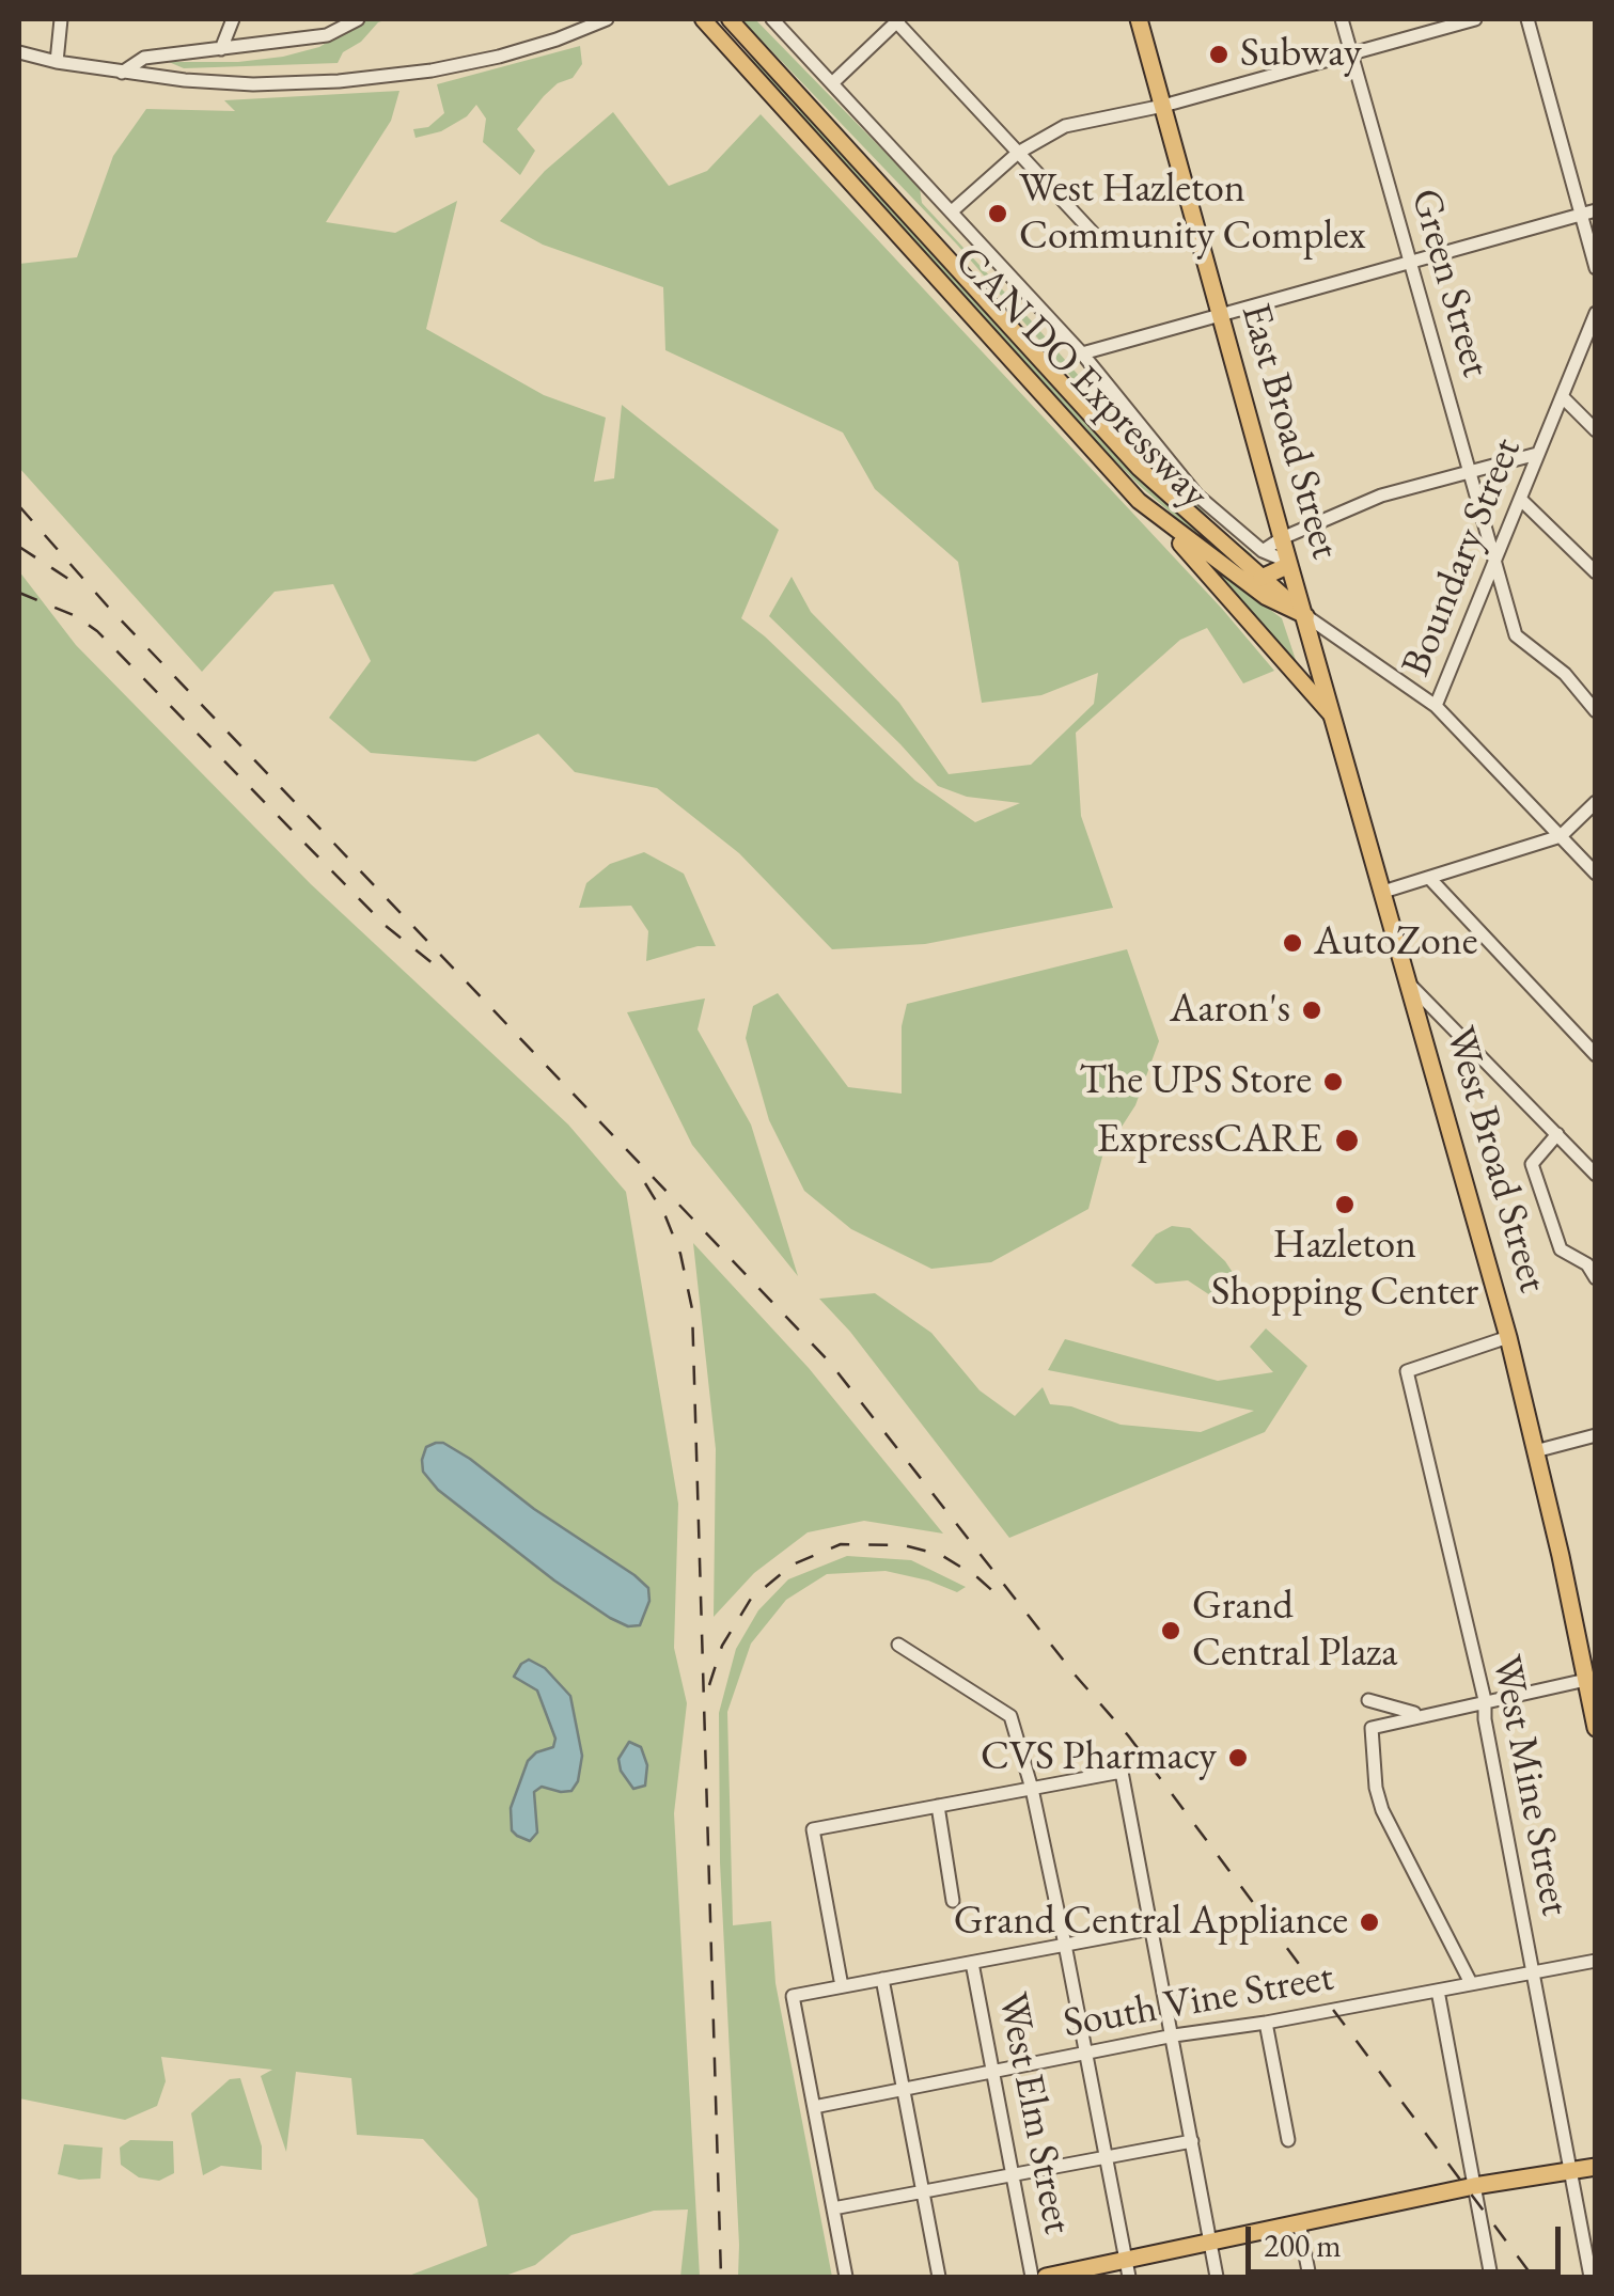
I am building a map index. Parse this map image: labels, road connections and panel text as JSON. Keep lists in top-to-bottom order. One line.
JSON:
{"streets":{"highway":["East Broad Street","West Broad Street"],"main road":["CAN DO Expressway"],"street":["Green Street","Boundary Street","West Mine Street","South Vine Street","West Elm Street"]},"crossings":[["Green Street","Boundary Street"],["CAN DO Expressway","East Broad Street"],["CAN DO Expressway","West Broad Street"],["East Broad Street","West Broad Street"],["West Broad Street","West Mine Street"],["West Mine Street","South Vine Street"],["South Vine Street","West Elm Street"]],"places":["Subway","West Hazleton Community Complex","AutoZone","Aaron's","The UPS Store","ExpressCARE","Hazleton Shopping Center","Grand Central Plaza","CVS Pharmacy","Grand Central Appliance"],"scale_bar":"200 m"}
